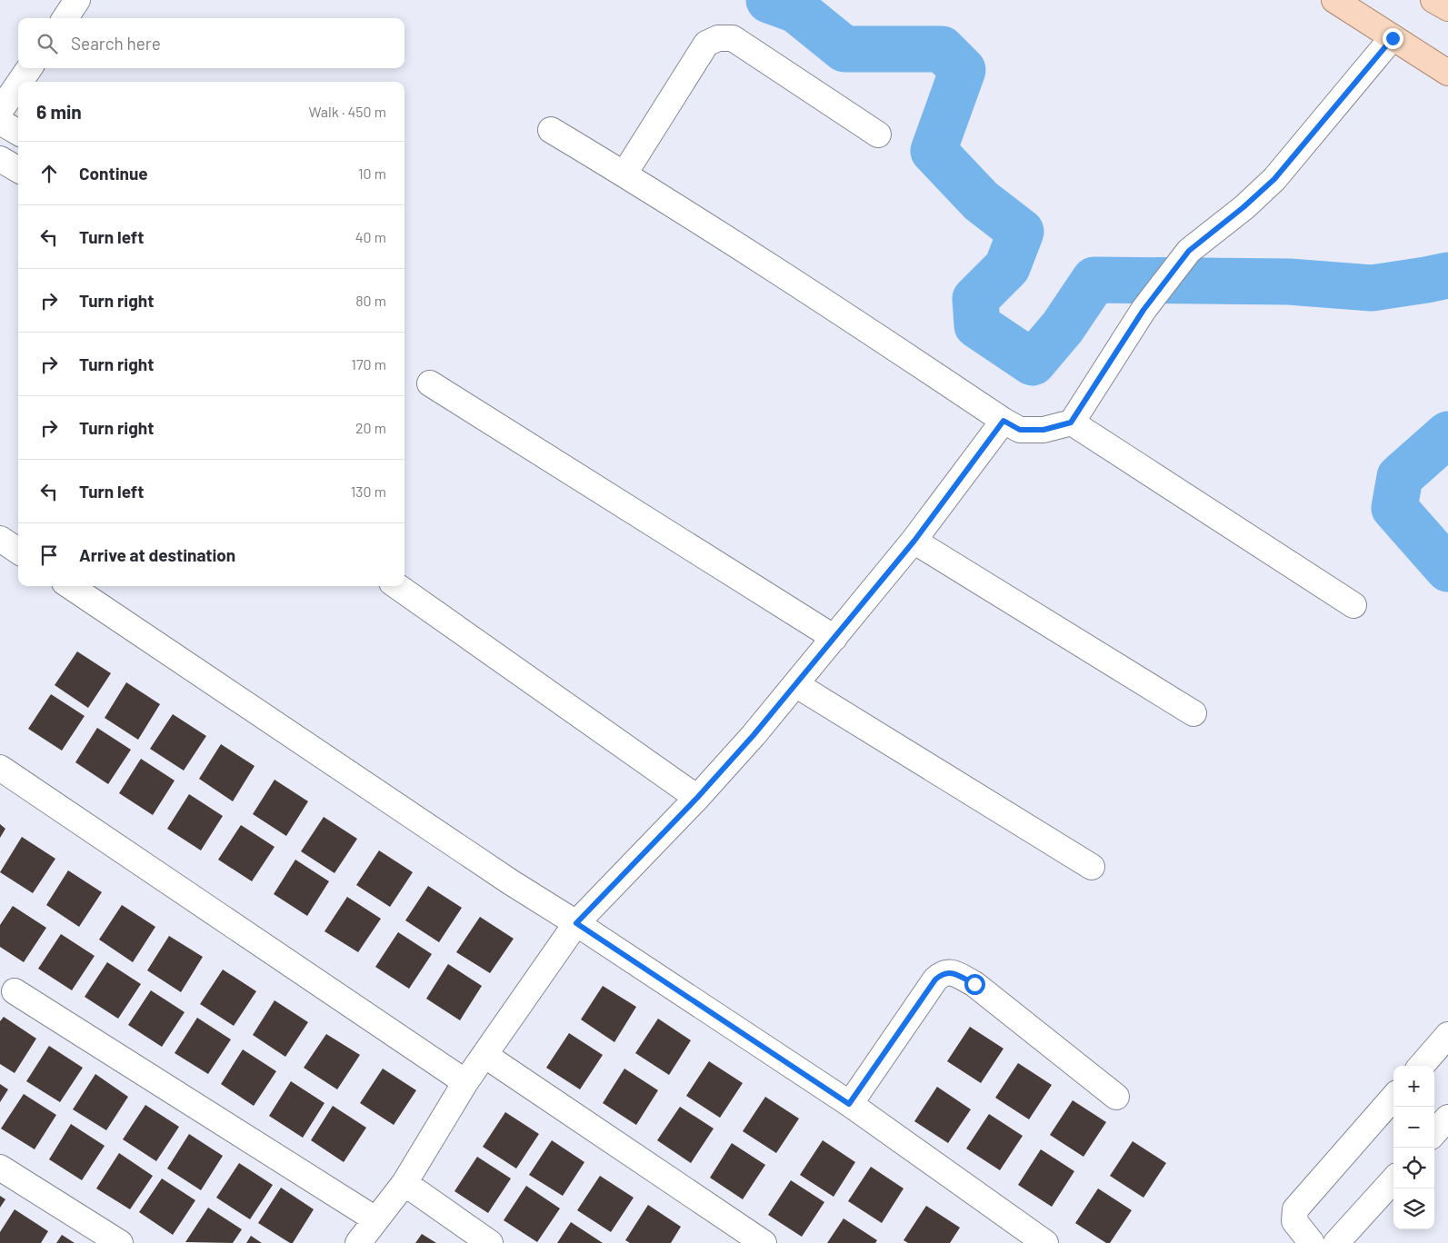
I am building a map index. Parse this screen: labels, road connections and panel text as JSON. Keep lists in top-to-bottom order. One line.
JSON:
{"page":{"search":"Search here","heading":["6 min","Walk · 450 m"],"list":[["Continue","10 m"],["Turn left","40 m"],["Turn right","80 m"],["Turn right","170 m"],["Turn right","20 m"],["Turn left","130 m"],"Arrive at destination"],"map_buttons":["+","−"]}}
